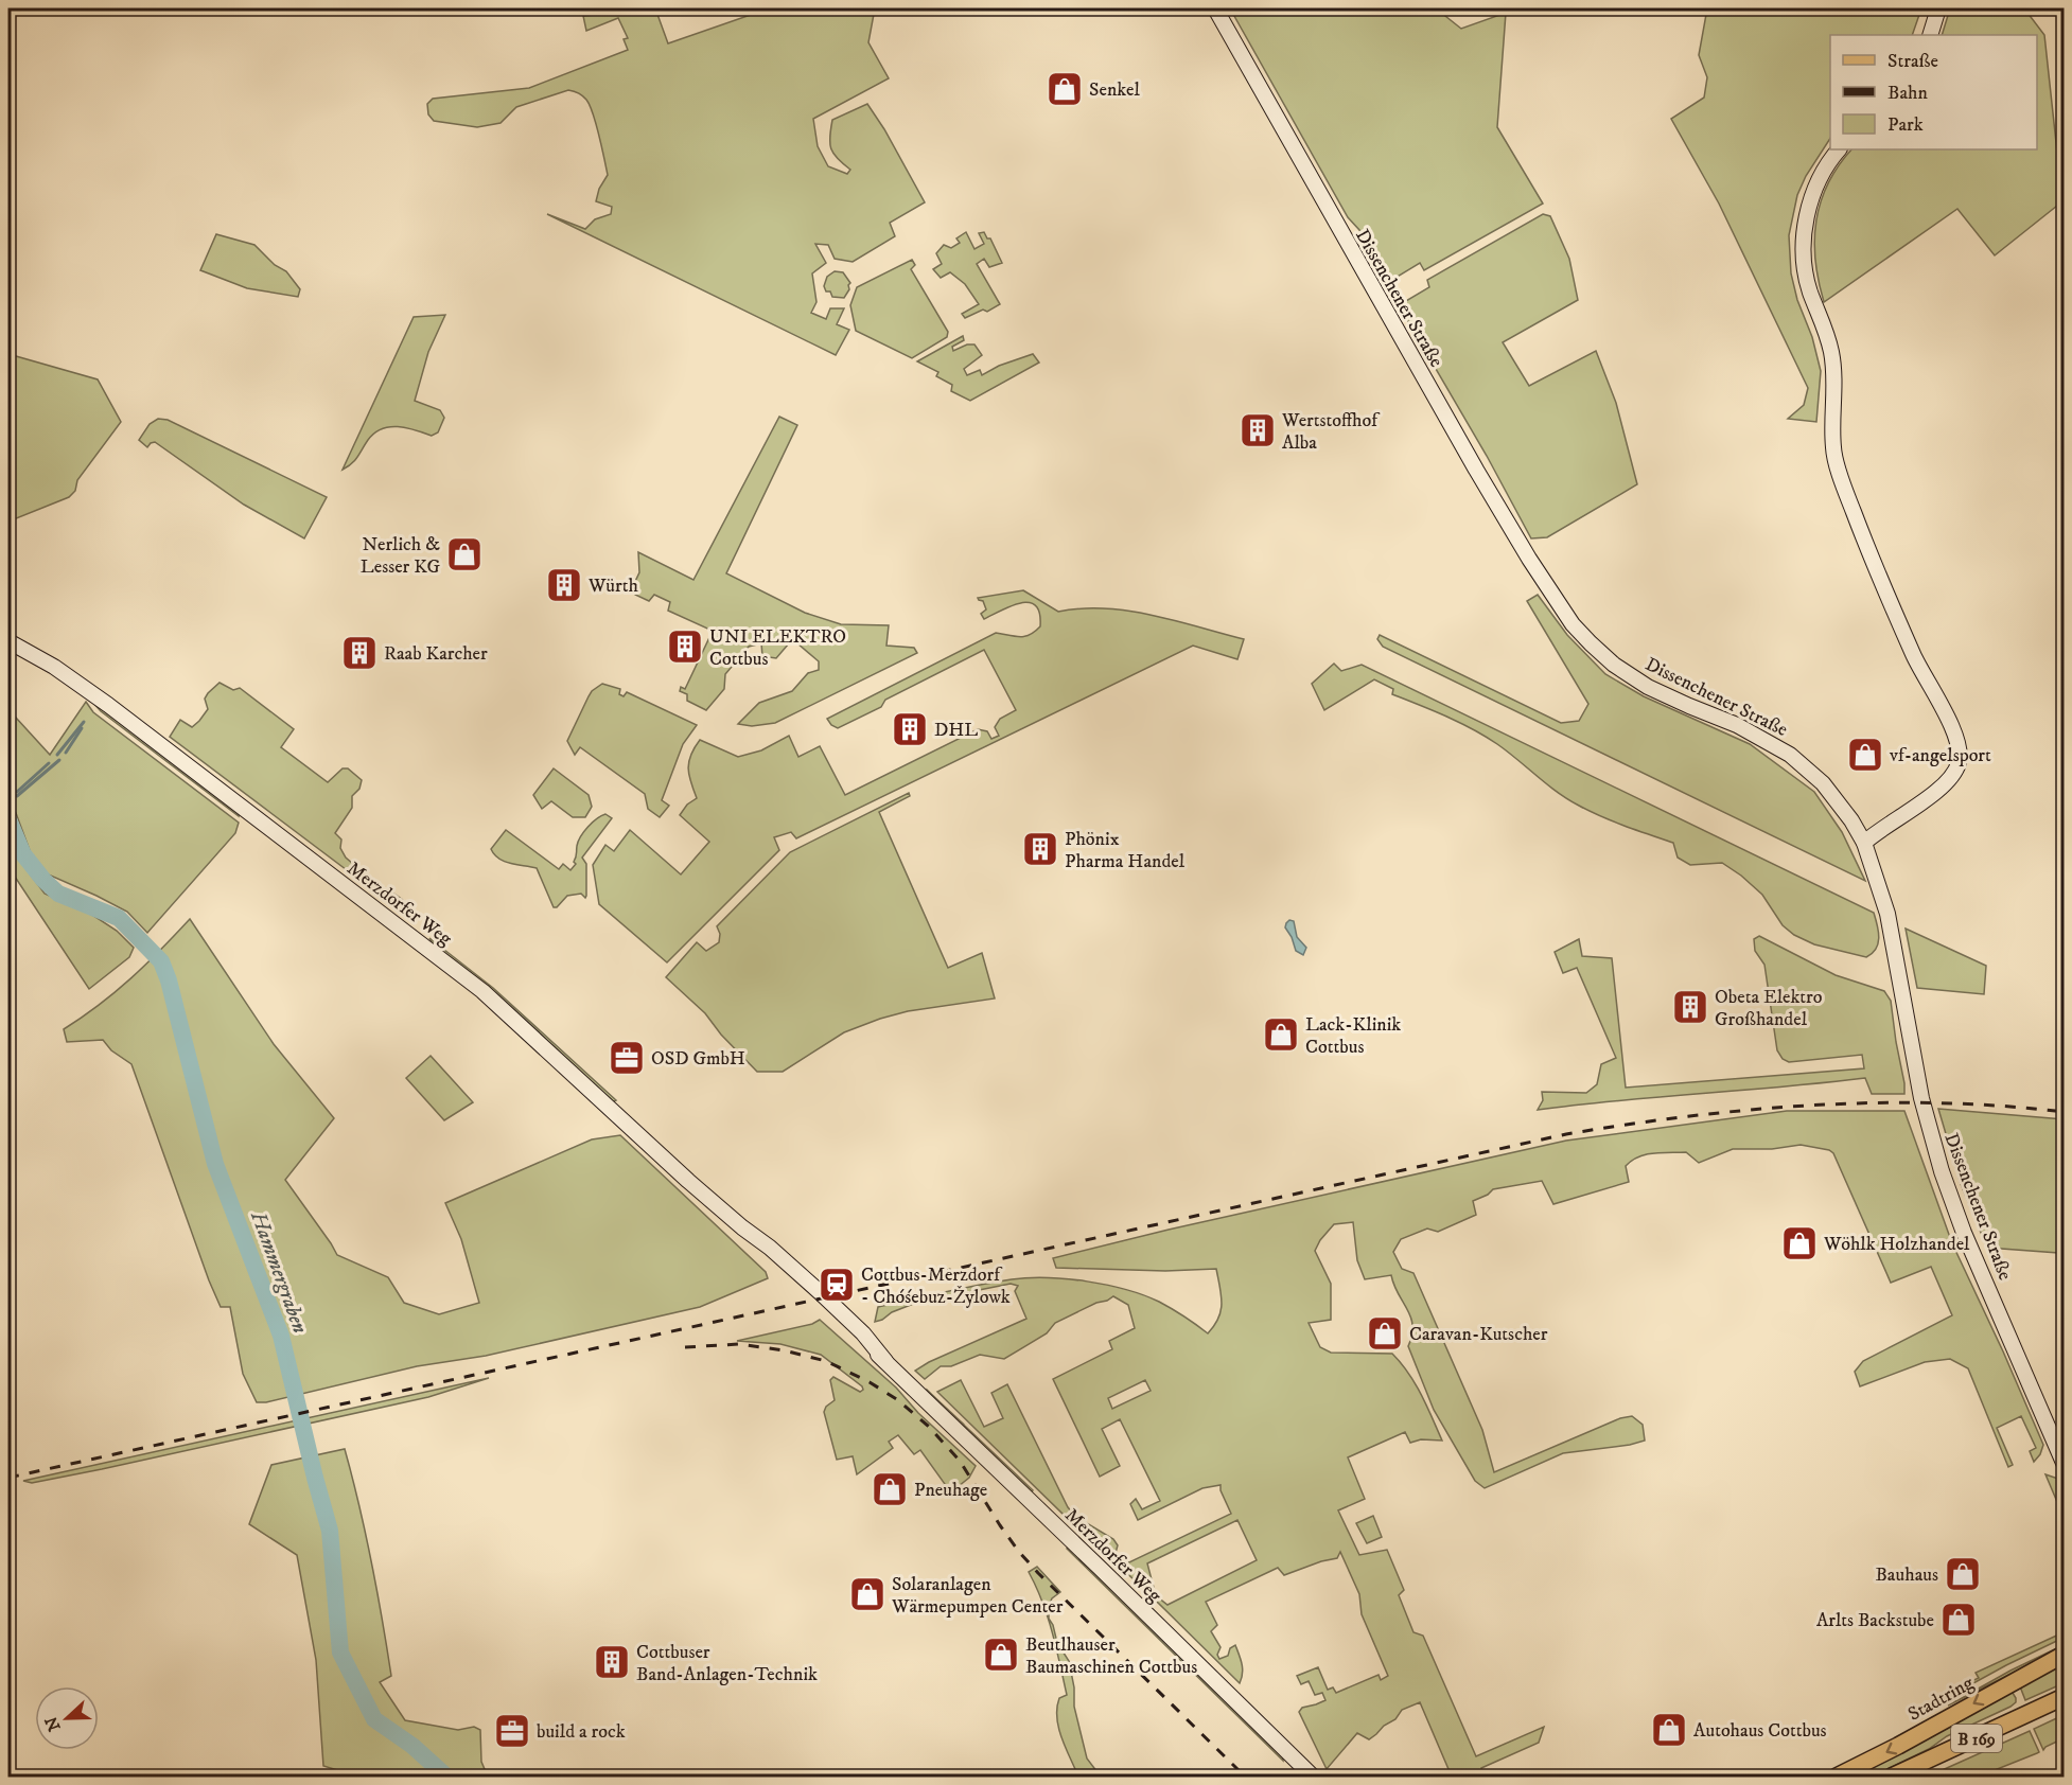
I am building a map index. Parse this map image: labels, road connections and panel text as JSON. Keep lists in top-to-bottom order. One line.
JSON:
{"streets":{"main road":["Stadtring","B 169"],"street":["Dissenchener Straße","Merzdorfer Weg"]},"water":["Hammergraben"],"places":{"shop":["Senkel","Nerlich & Lesser KG","vf-angelsport","Lack-Klinik Cottbus","Wöhlk Holzhandel","Caravan-Kutscher","Pneuhage","Bauhaus","Solaranlagen Wärmepumpen Center","Arlts Backstube","Beutlhauser Baumaschinen Cottbus","Autohaus Cottbus"],"building":["Wertstoffhof Alba","Würth","UNI ELEKTRO Cottbus","Raab Karcher","DHL","Phönix Pharma Handel","Obeta Elektro Großhandel","Cottbuser Band-Anlagen-Technik"],"office":["OSD GmbH","build a rock"],"station":["Cottbus-Merzdorf - Chóśebuz-Žylowk"]},"legend":["Straße","Bahn","Park"],"north":"left"}
